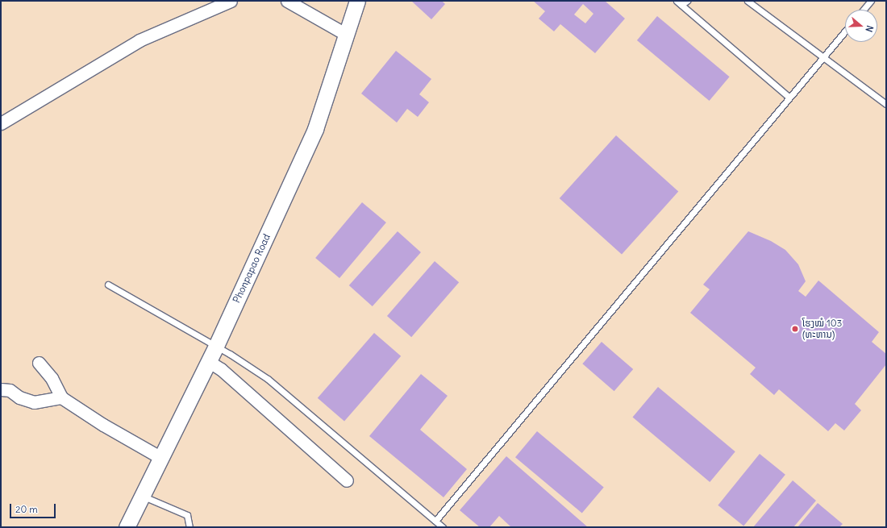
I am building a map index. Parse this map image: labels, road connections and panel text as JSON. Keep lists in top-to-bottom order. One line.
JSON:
{"streets":{"street":["Phonpapao Road"]},"places":["ໂຮງໝໍ 103 (ທະຫານ)"],"scale_bar":"20 m","north":"right"}
